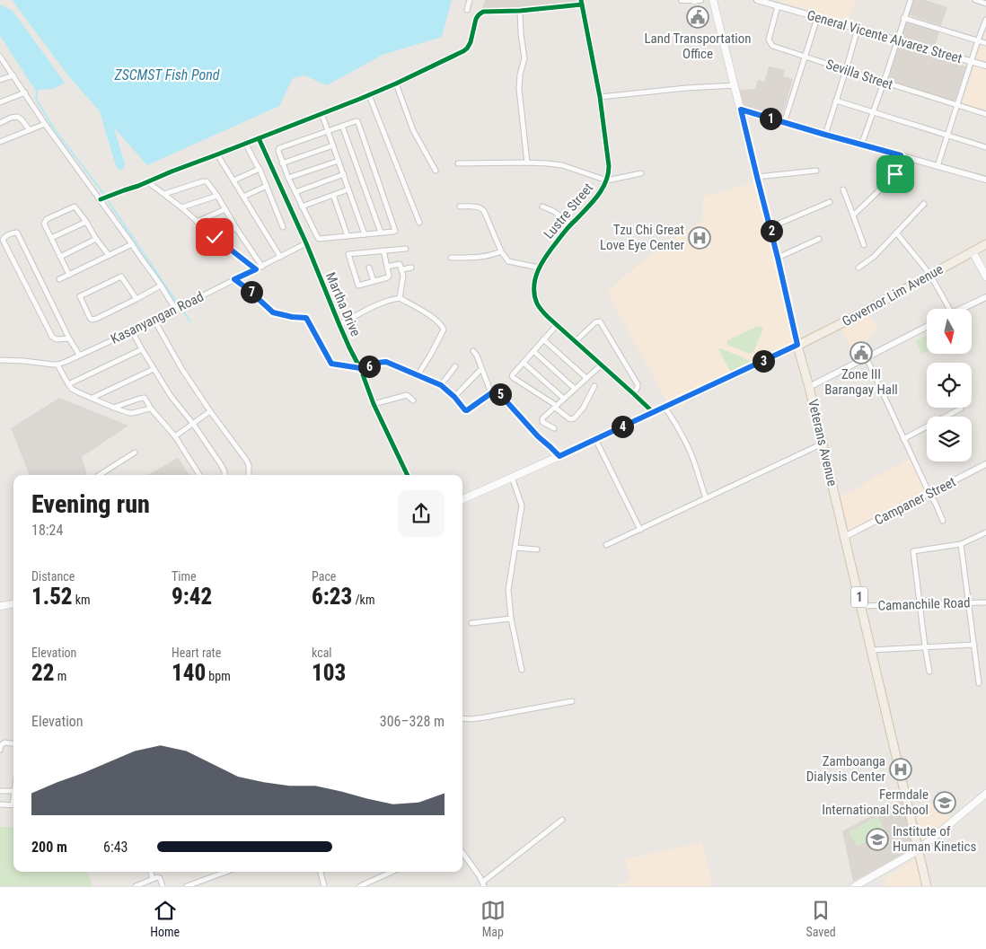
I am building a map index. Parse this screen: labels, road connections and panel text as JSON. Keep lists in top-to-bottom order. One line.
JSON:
{"streets":{"main road":["Governor Lim Avenue","Veterans Avenue","1"],"street":["General Vicente Alvarez Street","Sevilla Street","Lustre Street","Martha Drive","Kasanyangan Road","Campaner Street","Camanchile Road"]},"crossings":[["General Vicente Alvarez Street","Sevilla Street"],["Governor Lim Avenue","Veterans Avenue"],["Martha Drive","Kasanyangan Road"],["Veterans Avenue","Campaner Street"],["Veterans Avenue","Camanchile Road"]],"water":["ZSCMST Fish Pond"],"places":{"public building":["Land Transportation Office","Zone III Barangay Hall"],"hospital":["Tzu Chi Great Love Eye Center","Zamboanga Dialysis Center"],"school or university":["Fermdale International School","Institute of Human Kinetics"]},"north":"bottom","page":{"pins":["1","2","7","3","6","5","4"],"heading":["Evening run","18:24"],"stats":[["Distance","1.52 km"],["Time","9:42"],["Pace","6:23 /km"],["Elevation","22 m"],["Heart rate","140 bpm"],["kcal","103"]],"chart":["Elevation","306–328 m"],"list":[{"name":"200 m","note":"6:43"}],"tabs":["Home","Map","Saved"]}}
